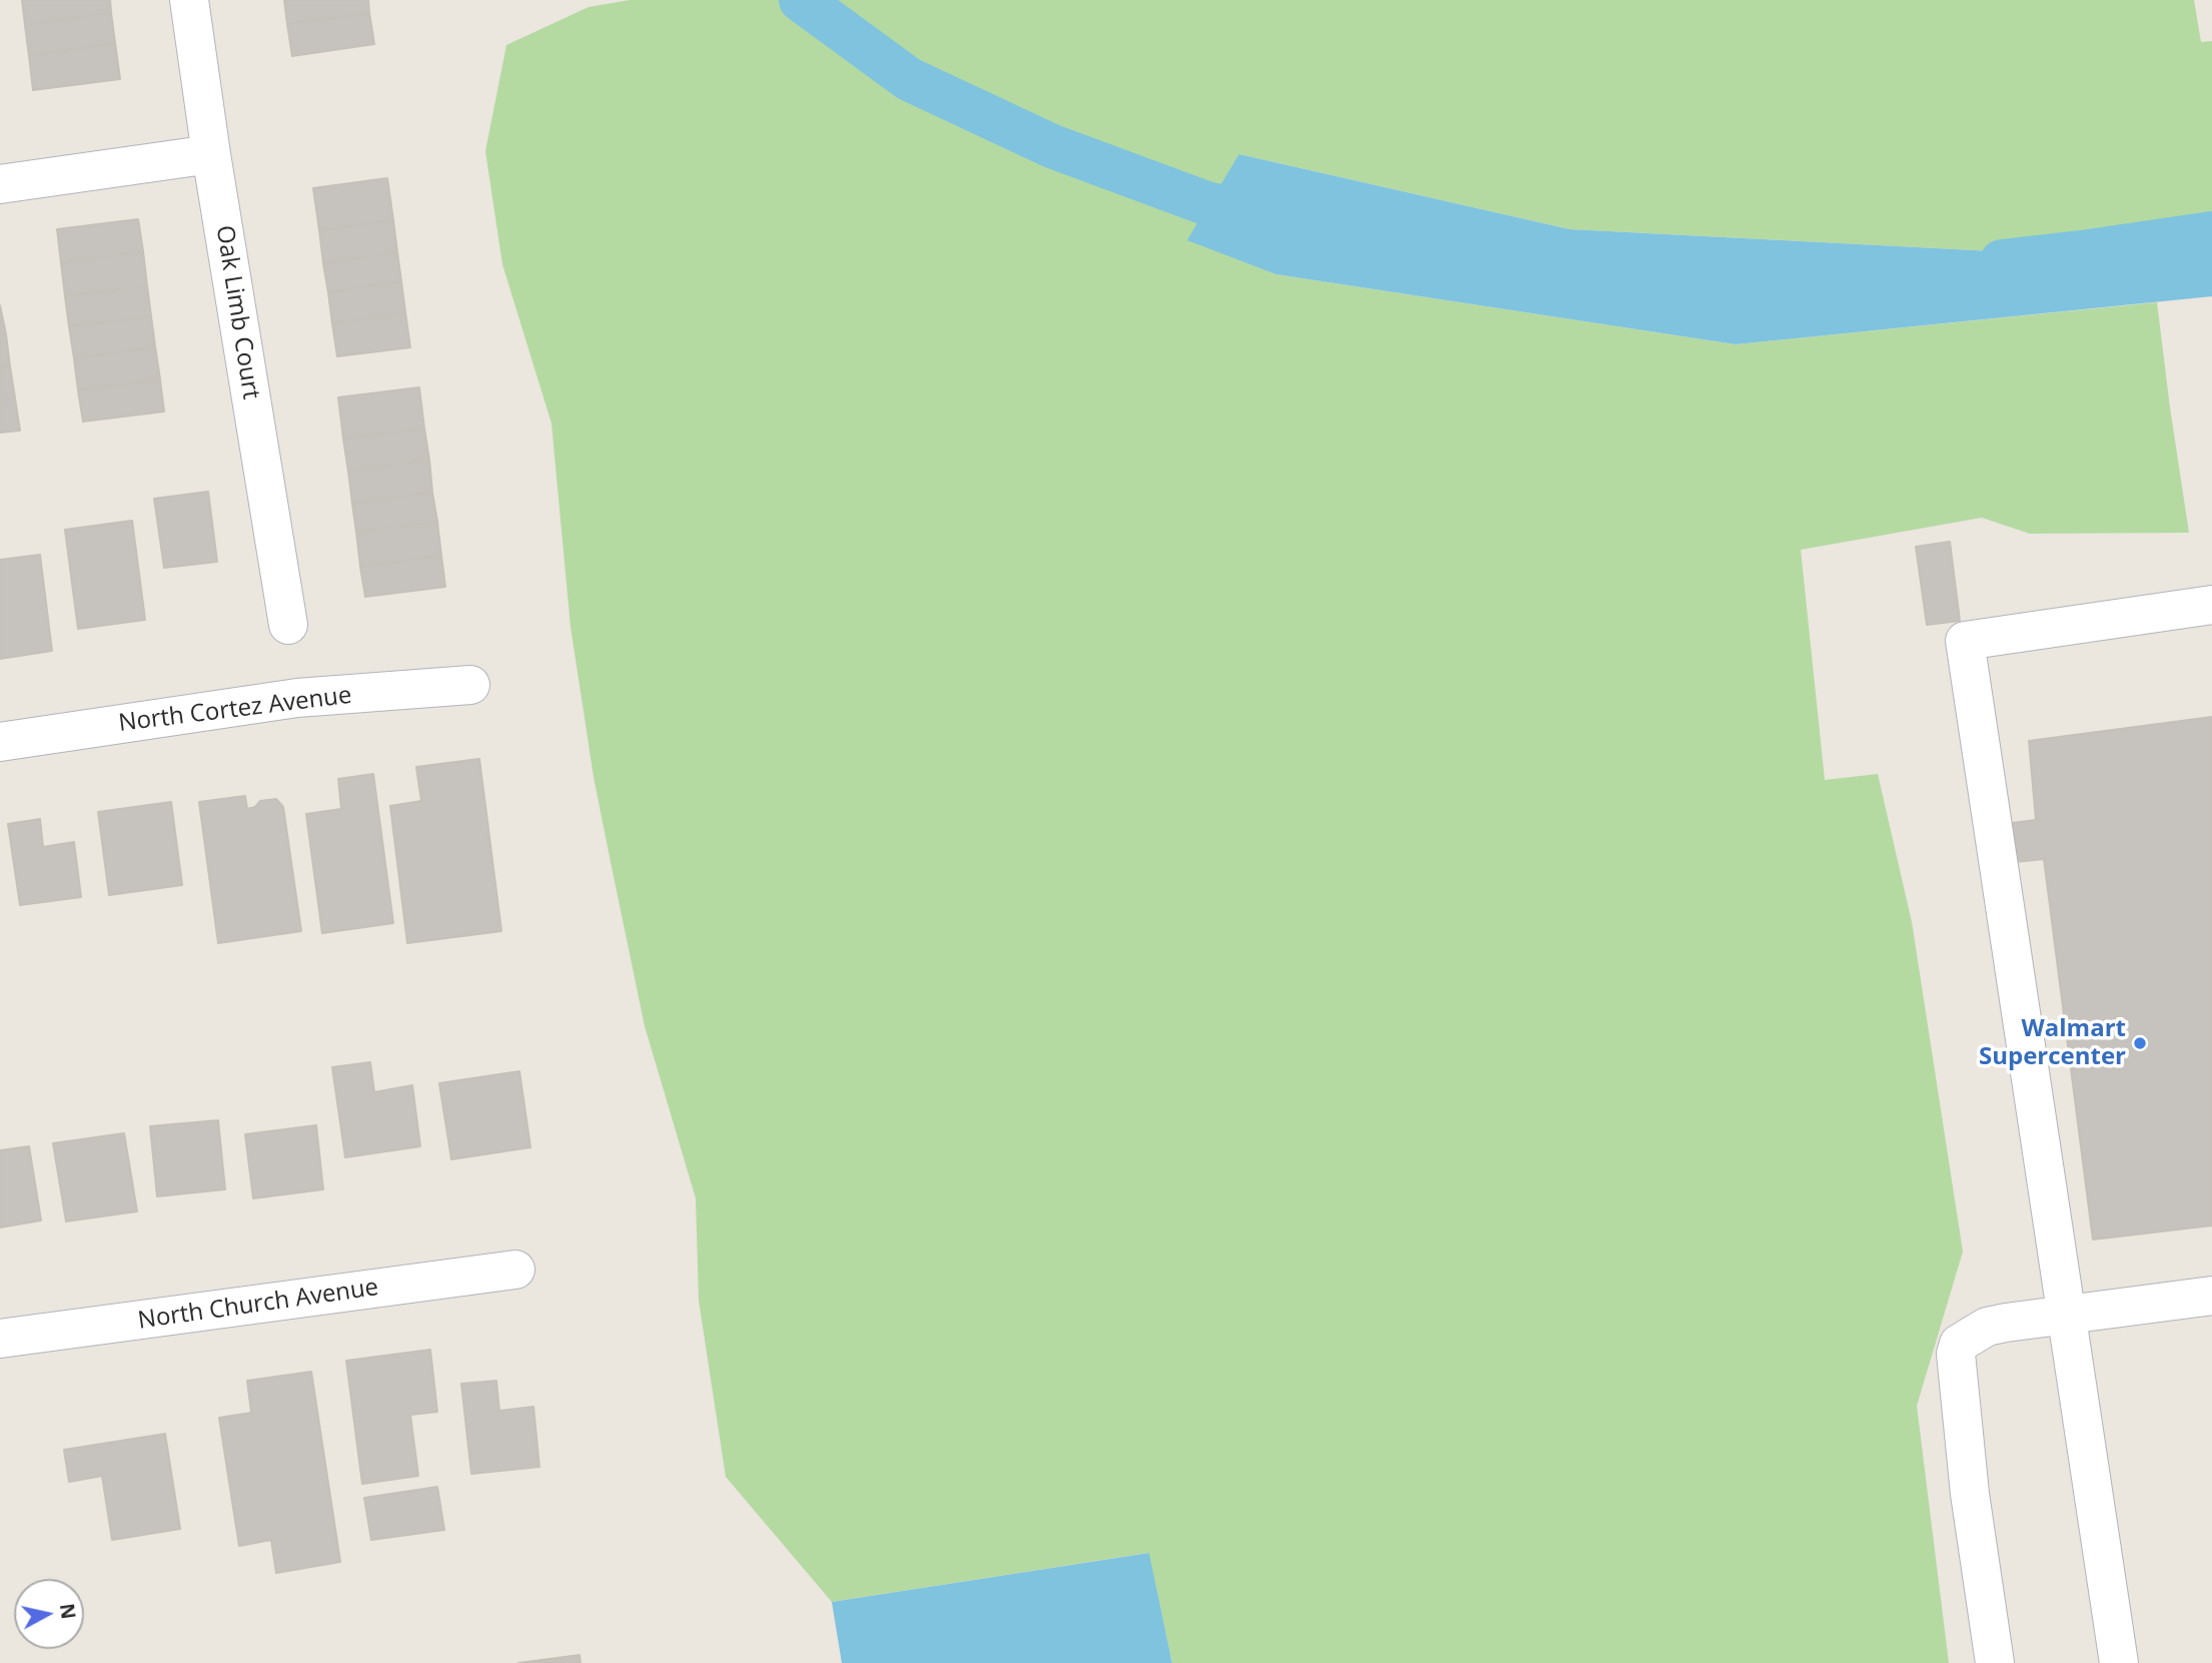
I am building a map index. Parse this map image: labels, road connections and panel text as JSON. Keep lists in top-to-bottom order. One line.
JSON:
{"streets":{"street":["Oak Limb Court","North Cortez Avenue","North Church Avenue"]},"places":["Walmart Supercenter"],"north":"right"}
